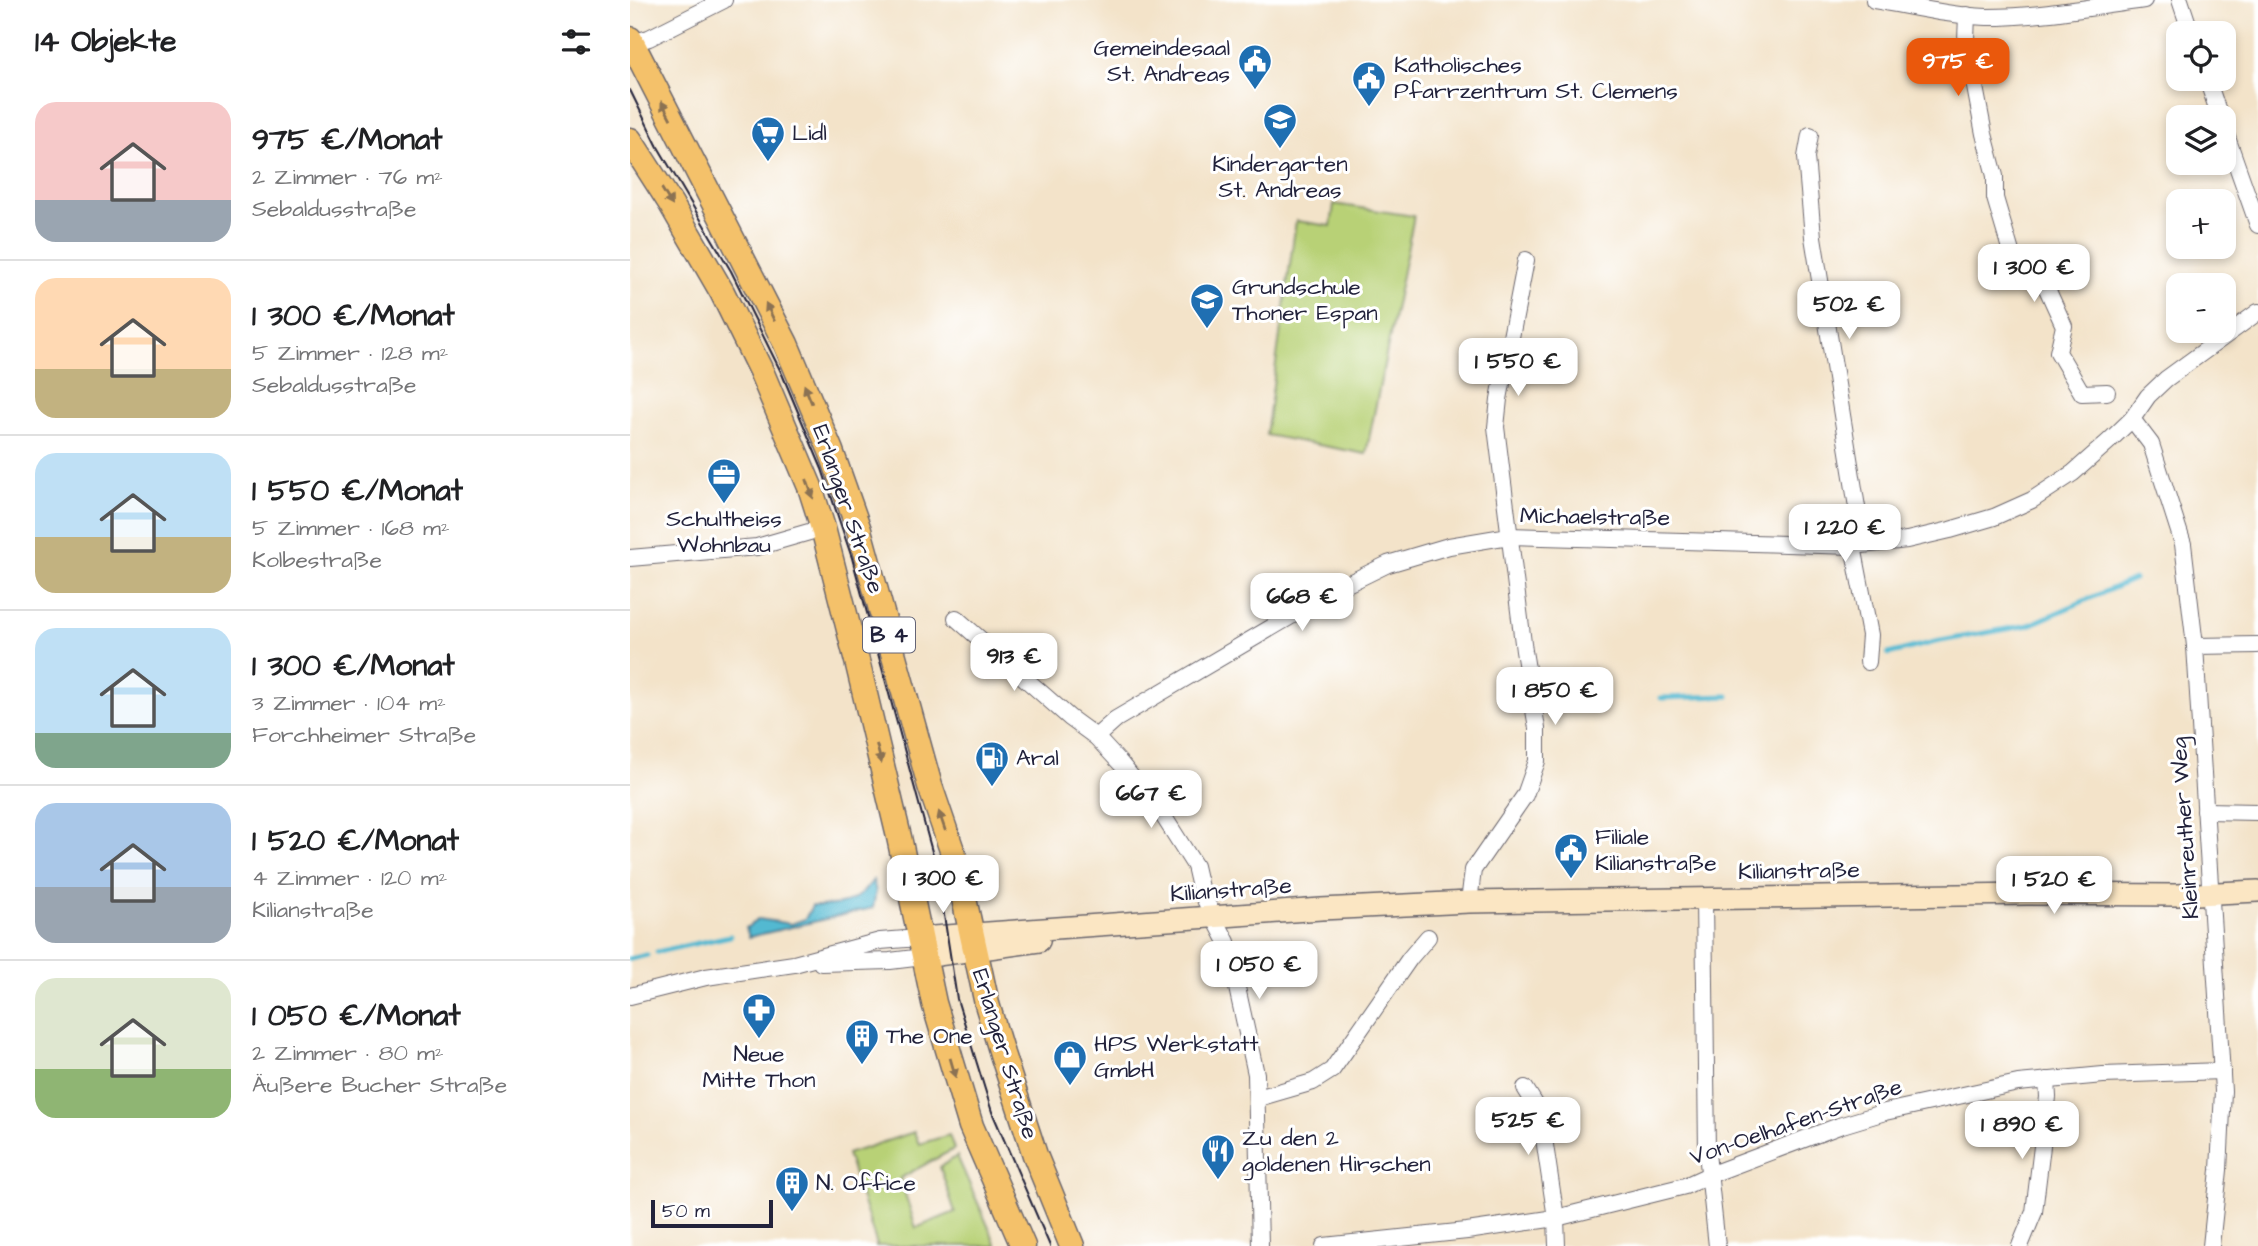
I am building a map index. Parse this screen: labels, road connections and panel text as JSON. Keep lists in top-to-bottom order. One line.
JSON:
{"streets":{"main road":["Erlanger Straße","B 4","Kilianstraße"],"street":["Michaelstraße","Kleinreuther Weg","Von-Oelhafen-Straße"]},"crossings":[["Erlanger Straße","Kilianstraße"],["Michaelstraße","Kleinreuther Weg"],["Michaelstraße","Kilianstraße"],["Kleinreuther Weg","Kilianstraße"],["Kleinreuther Weg","Von-Oelhafen-Straße"]],"places":{"public building":["Gemeindesaal St. Andreas","Katholisches Pfarrzentrum St. Clemens","Filiale Kilianstraße"],"school or university":["Kindergarten St. Andreas","Grundschule Thoner Espan"],"supermarket":["Lidl"],"office":["Schultheiss Wohnbau"],"fuel station":["Aral"],"pharmacy":["Neue Mitte Thon"],"building":["The One","N. Office"],"shop":["HPS Werkstatt GmbH"],"restaurant":["Zu den 2 goldenen Hirschen"]},"scale_bar":"50 m","page":{"heading":"14 Objekte","map_buttons":["+","−"],"price":["975 €","1 300 €","502 €","1 550 €","1 220 €","668 €","913 €","1 850 €","667 €","1 300 €","1 520 €","1 050 €","525 €","1 890 €"],"list":[{"name":"975 €/Monat","note":"2 Zimmer · 76 m² · Sebaldusstraße"},{"name":"1 300 €/Monat","note":"5 Zimmer · 128 m² · Sebaldusstraße"},{"name":"1 550 €/Monat","note":"5 Zimmer · 168 m² · Kolbestraße"},{"name":"1 300 €/Monat","note":"3 Zimmer · 104 m² · Forchheimer Straße"},{"name":"1 520 €/Monat","note":"4 Zimmer · 120 m² · Kilianstraße"},{"name":"1 050 €/Monat","note":"2 Zimmer · 80 m² · Äußere Bucher Straße"}],"scale":"50 m"}}
